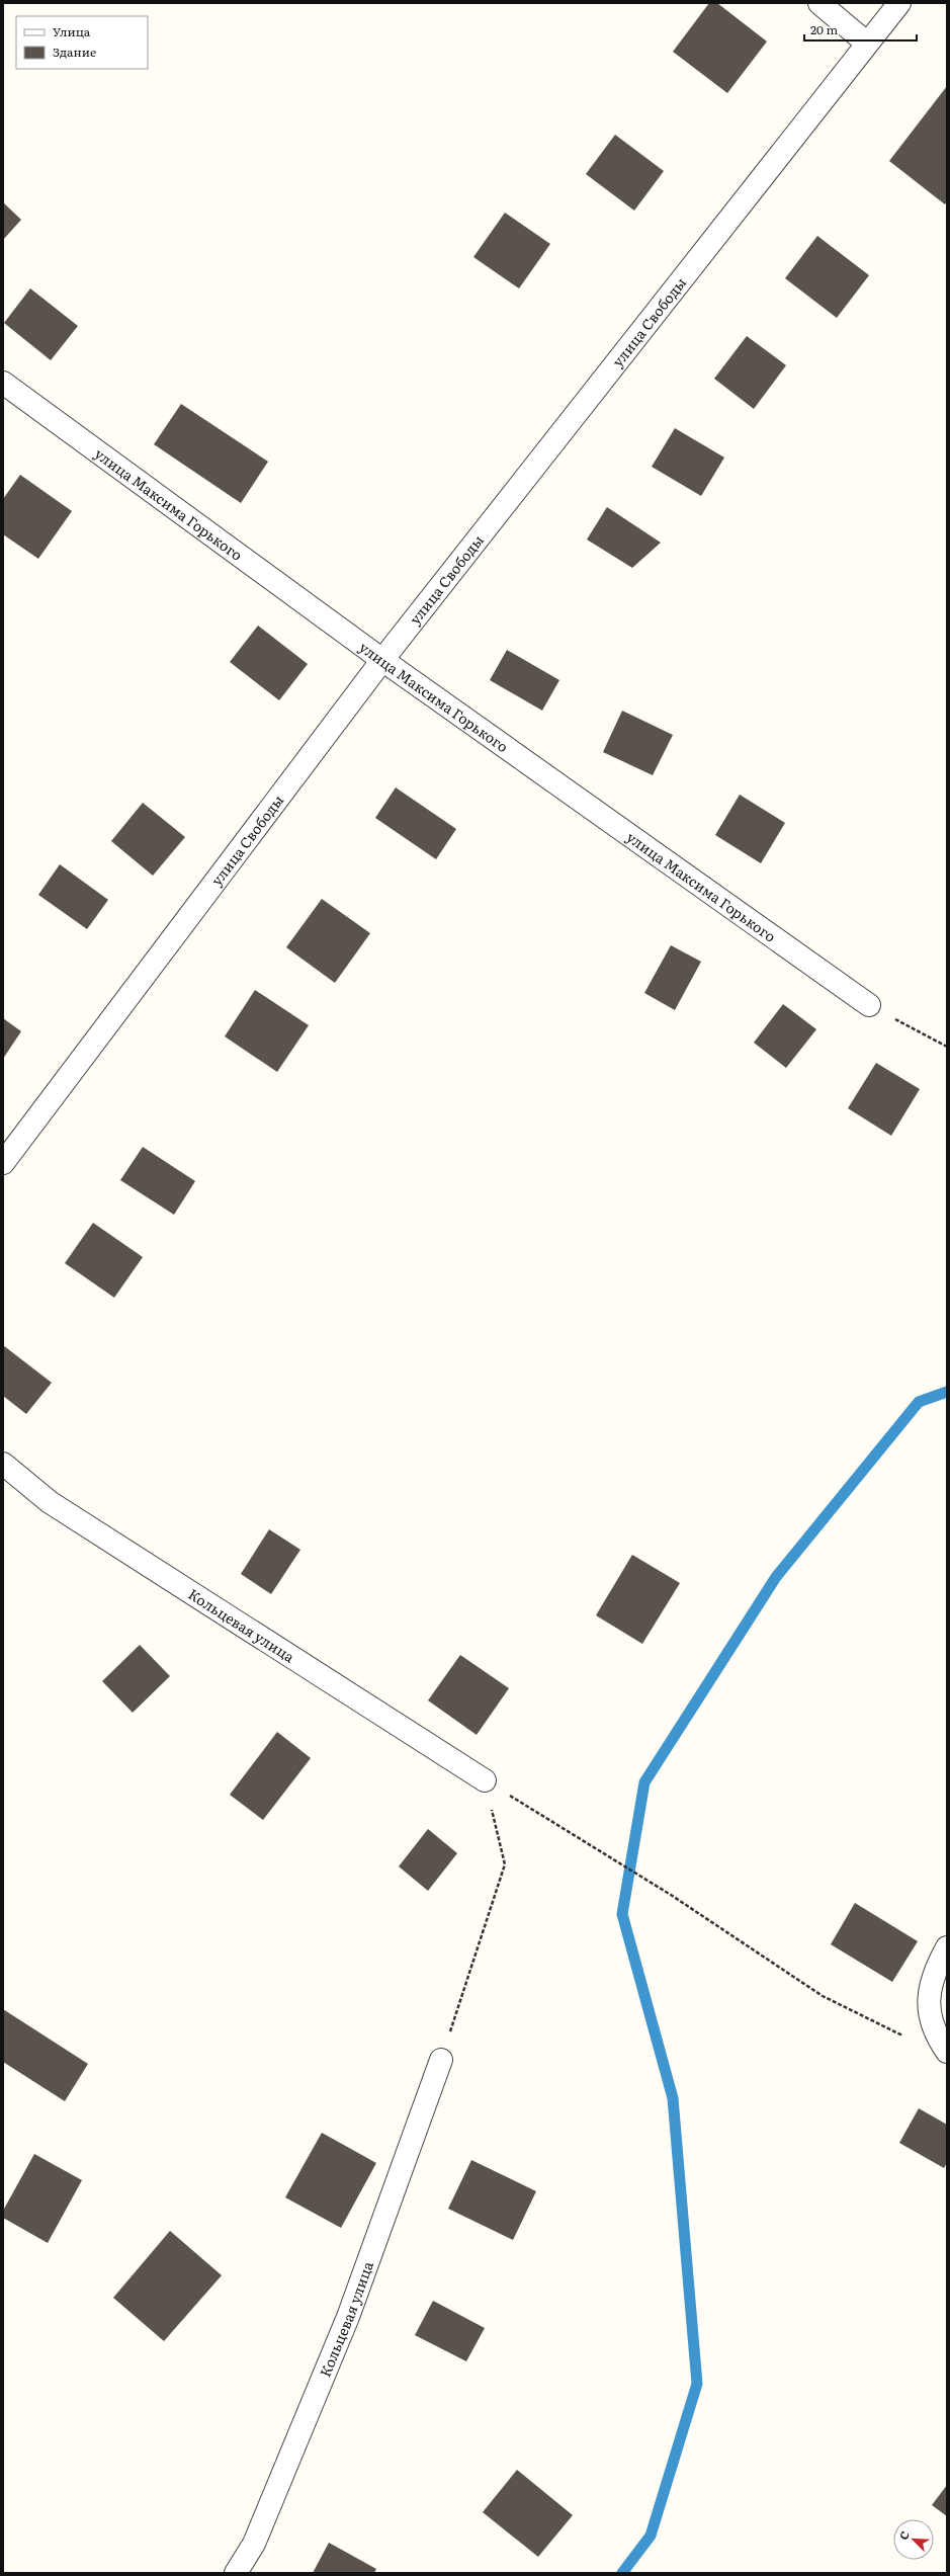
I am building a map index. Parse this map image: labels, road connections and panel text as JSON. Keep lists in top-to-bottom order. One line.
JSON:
{"streets":{"street":["улица Свободы","улица Максима Горького","Кольцевая улица"]},"crossings":[["улица Свободы","улица Максима Горького"]],"legend":["Улица","Здание"],"scale_bar":"20 m","north":"top left"}
